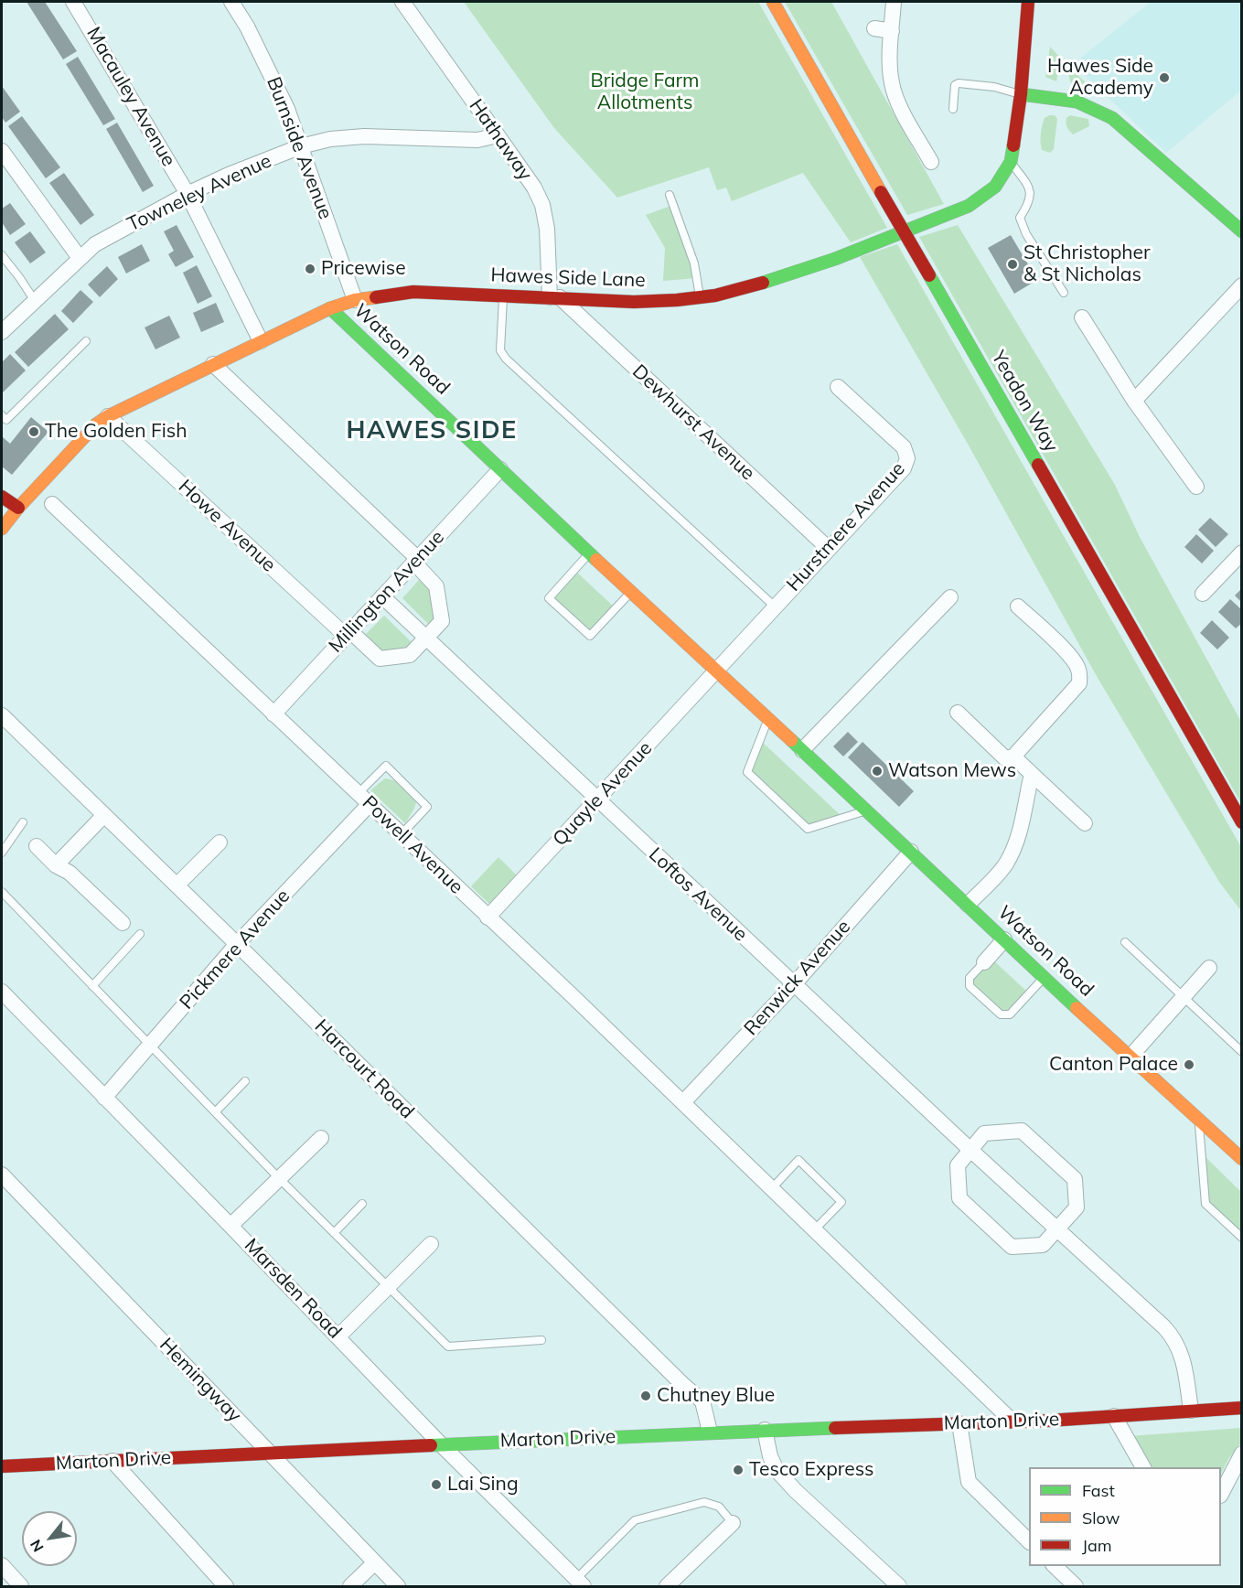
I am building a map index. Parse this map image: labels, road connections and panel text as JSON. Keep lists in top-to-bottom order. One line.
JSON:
{"streets":{"street":["Macauley Avenue","Hathaway","Burnside Avenue","Towneley Avenue","Hawes Side Lane","Watson Road","Yeadon Way","Dewhurst Avenue","Howe Avenue","Hurstmere Avenue","Millington Avenue","Quayle Avenue","Powell Avenue","Loftos Avenue","Pickmere Avenue","Renwick Avenue","Harcourt Road","Marsden Road","Hemingway","Marton Drive"]},"crossings":[["Macauley Avenue","Towneley Avenue"],["Macauley Avenue","Hawes Side Lane"],["Hathaway","Towneley Avenue"],["Hathaway","Hawes Side Lane"],["Hathaway","Dewhurst Avenue"],["Burnside Avenue","Towneley Avenue"],["Burnside Avenue","Hawes Side Lane"],["Hawes Side Lane","Watson Road"],["Hawes Side Lane","Dewhurst Avenue"],["Hawes Side Lane","Howe Avenue"],["Watson Road","Hurstmere Avenue"],["Watson Road","Millington Avenue"],["Watson Road","Quayle Avenue"],["Watson Road","Renwick Avenue"],["Dewhurst Avenue","Hurstmere Avenue"],["Howe Avenue","Millington Avenue"],["Hurstmere Avenue","Quayle Avenue"],["Millington Avenue","Powell Avenue"],["Millington Avenue","Loftos Avenue"],["Quayle Avenue","Powell Avenue"],["Quayle Avenue","Loftos Avenue"],["Powell Avenue","Pickmere Avenue"],["Powell Avenue","Renwick Avenue"],["Powell Avenue","Marton Drive"],["Loftos Avenue","Renwick Avenue"],["Loftos Avenue","Marton Drive"],["Pickmere Avenue","Harcourt Road"],["Pickmere Avenue","Marsden Road"],["Harcourt Road","Marton Drive"],["Marsden Road","Marton Drive"],["Hemingway","Marton Drive"]],"districts":["HAWES SIDE"],"parks":["Bridge Farm Allotments"],"places":["Hawes Side Academy","St Christopher & St Nicholas","Pricewise","The Golden Fish","Watson Mews","Canton Palace","Chutney Blue","Tesco Express","Lai Sing"],"legend":["Fast","Slow","Jam"],"north":"bottom left"}
